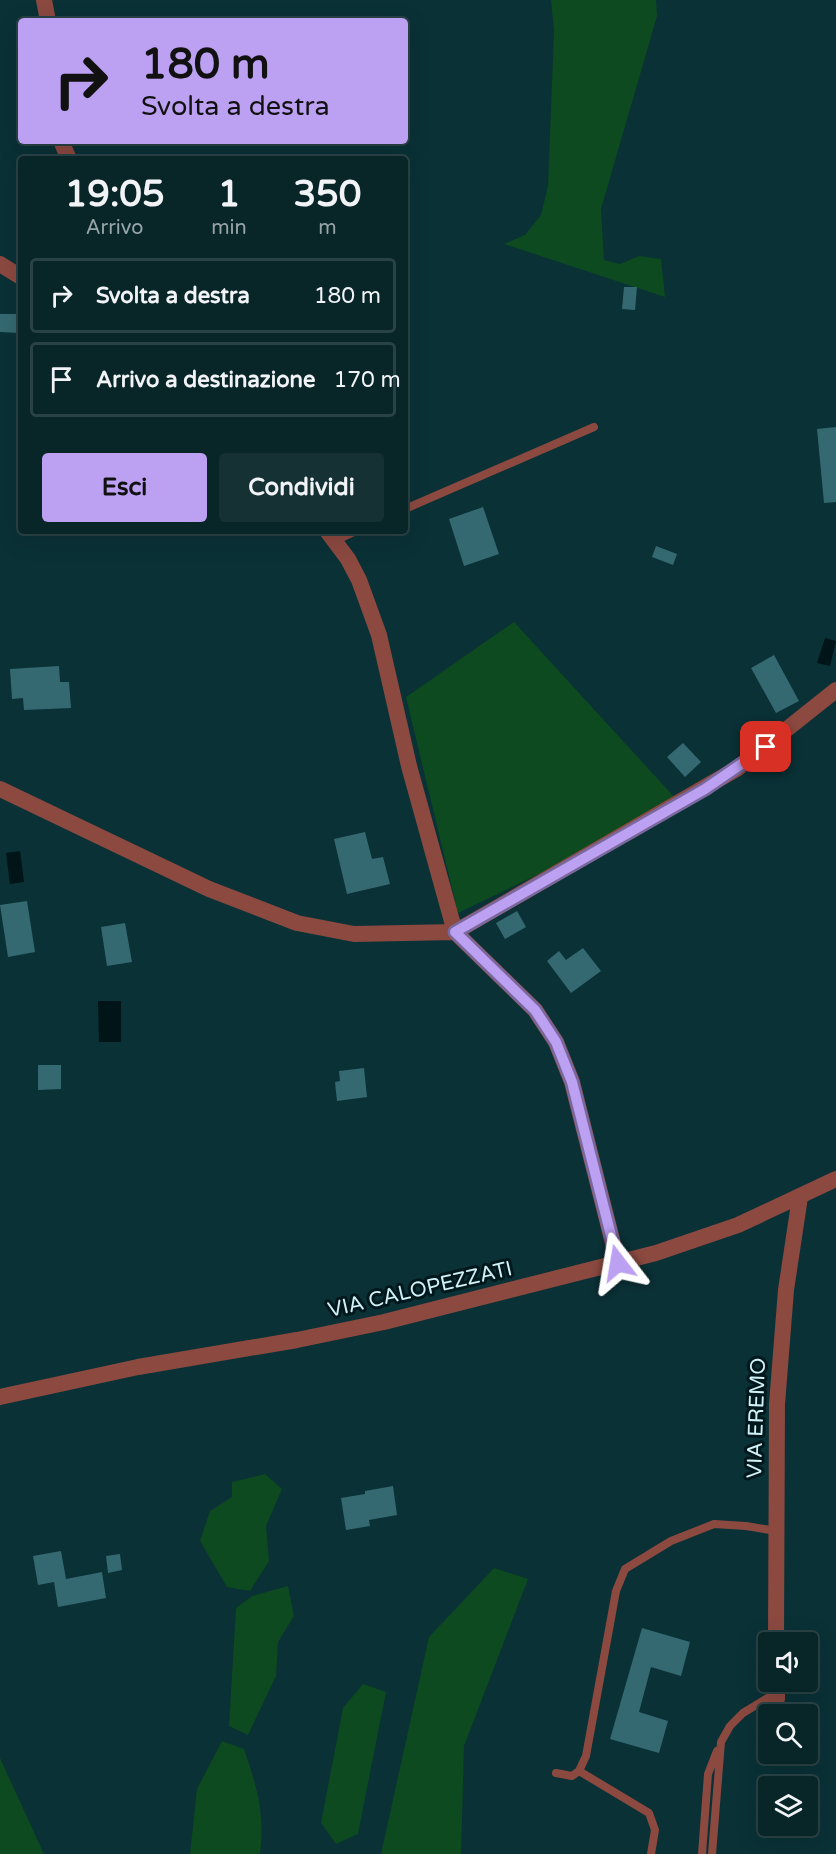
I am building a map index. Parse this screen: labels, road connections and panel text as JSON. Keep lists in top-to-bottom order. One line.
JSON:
{"streets":{"street":["VIA CALOPEZZATI","VIA EREMO"]},"crossings":[["VIA CALOPEZZATI","VIA EREMO"]],"page":{"turn":["180 m","Svolta a destra"],"eta":["19:05","Arrivo","1","min","350","m"],"list":[{"name":"Svolta a destra","value":"180 m"},{"name":"Arrivo a destinazione","value":"170 m"}],"buttons":["Esci","Condividi"]}}
